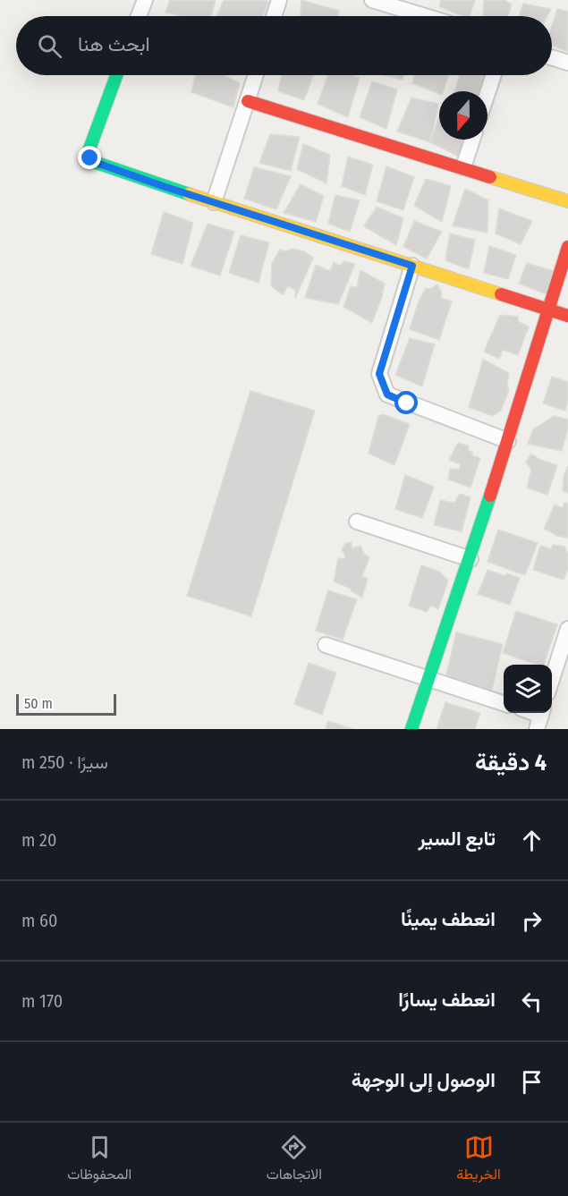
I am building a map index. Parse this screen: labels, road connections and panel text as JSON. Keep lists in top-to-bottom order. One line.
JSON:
{"scale_bar":"50 m","north":"bottom","page":{"search":"ابحث هنا","scale":"50 m","heading":["4 دقيقة","سيرًا · 250 m"],"list":[["تابع السير","20 m"],["انعطف يمينًا","60 m"],["انعطف يسارًا","170 m"],"الوصول إلى الوجهة"],"nav":["الخريطة","الاتجاهات","المحفوظات"]}}
